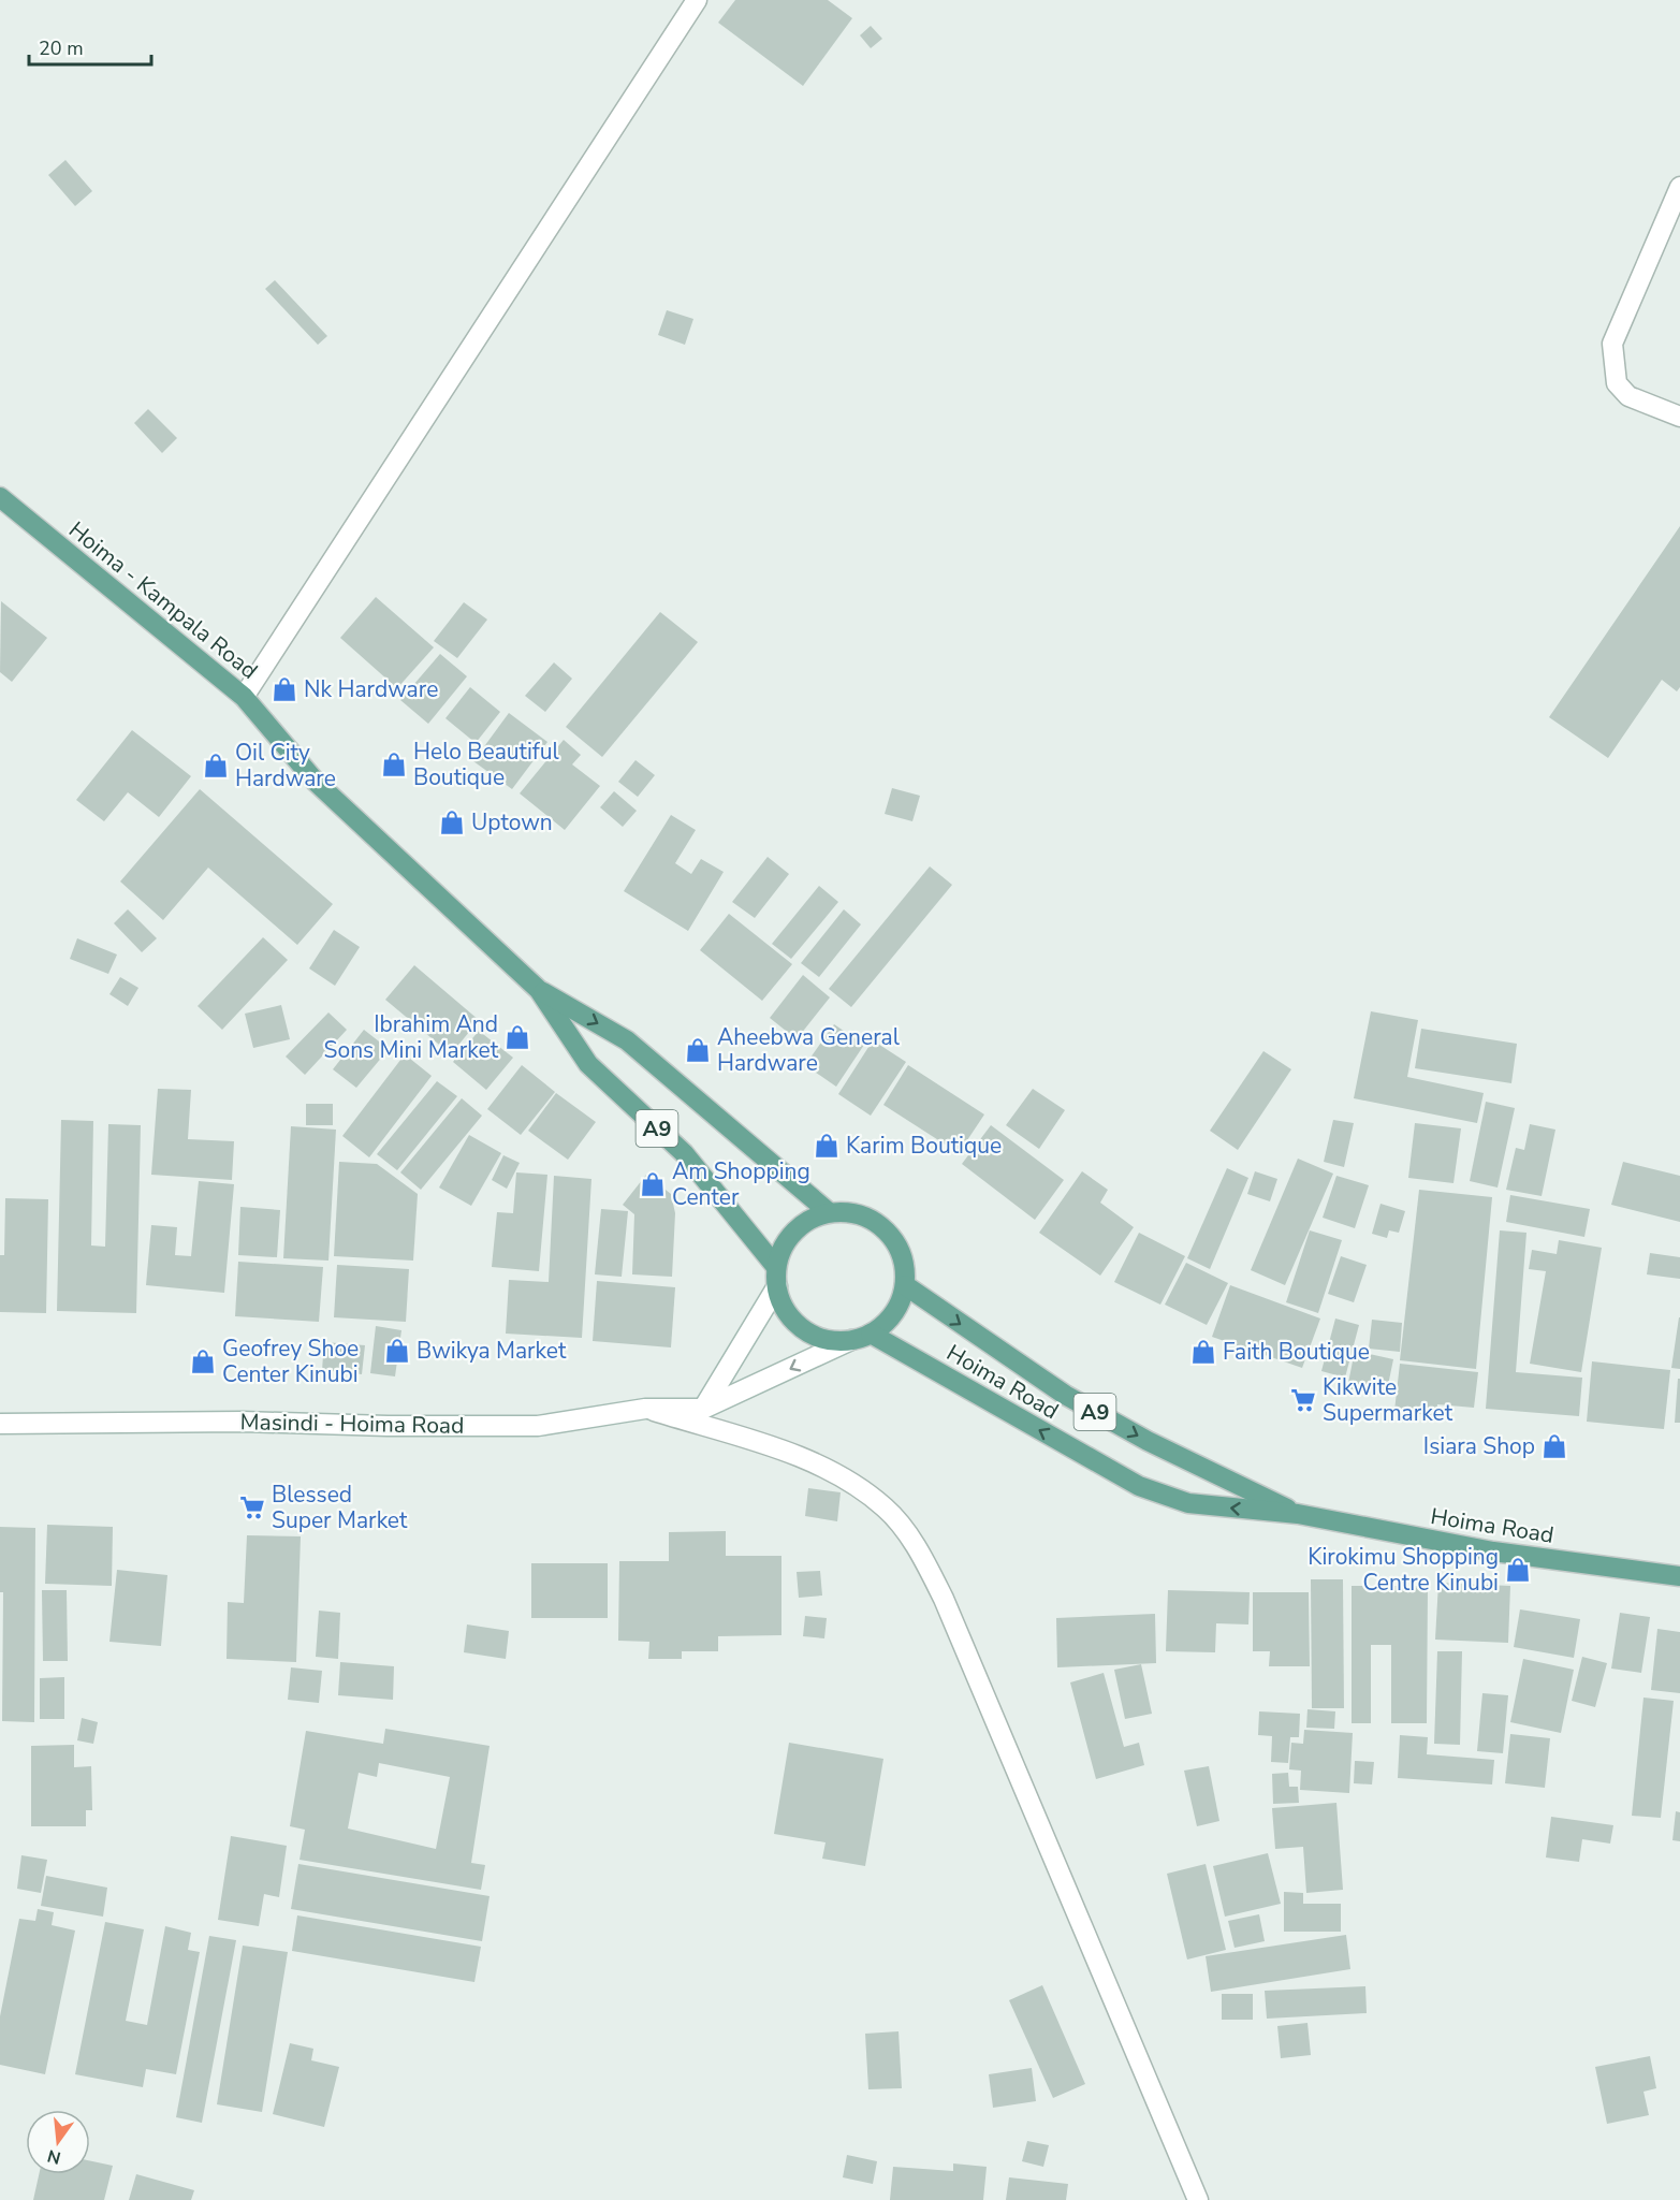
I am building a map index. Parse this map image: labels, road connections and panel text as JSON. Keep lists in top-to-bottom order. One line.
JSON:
{"streets":{"main road":["Hoima - Kampala Road","A9","Hoima Road"],"street":["Masindi - Hoima Road"]},"crossings":[["Hoima - Kampala Road","Hoima Road"],["Hoima - Kampala Road","Masindi - Hoima Road"],["Hoima Road","Masindi - Hoima Road"]],"places":{"shop":["Nk Hardware","Helo Beautiful Boutique","Oil City Hardware","Uptown","Ibrahim And Sons Mini Market","Aheebwa General Hardware","Karim Boutique","Am Shopping Center","Bwikya Market","Faith Boutique","Geofrey Shoe Center Kinubi","Isiara Shop","Kirokimu Shopping Centre Kinubi"],"supermarket":["Kikwite Supermarket","Blessed Super Market"]},"scale_bar":"20 m","north":"bottom"}
